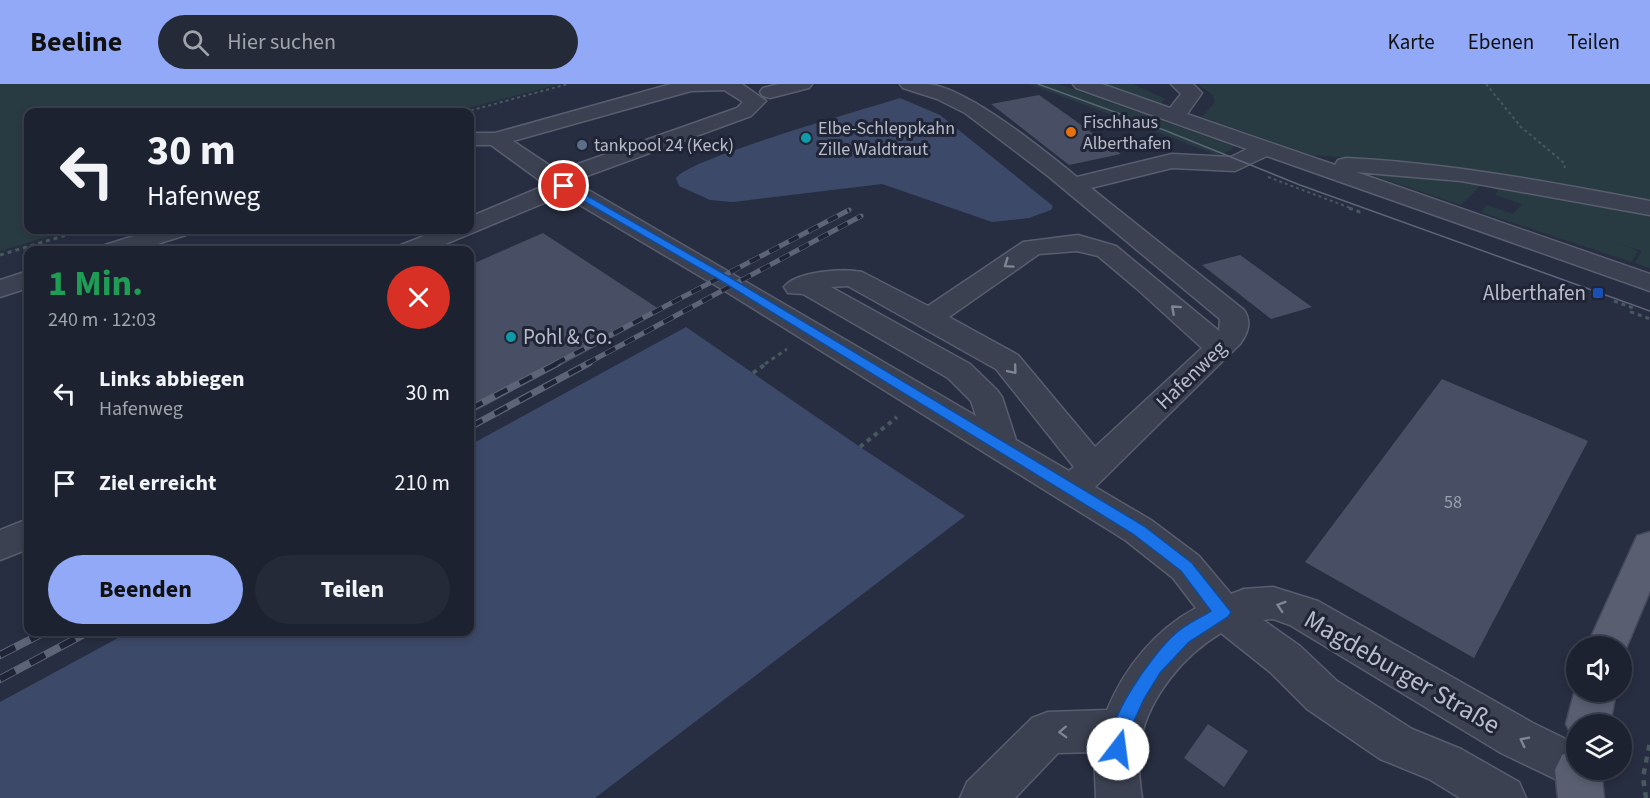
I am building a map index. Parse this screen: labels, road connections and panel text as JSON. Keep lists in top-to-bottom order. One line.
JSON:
{"streets":{"street":["Hafenweg","Magdeburger Straße"]},"places":{"other":["Fischhaus Alberthafen","Elbe-Schleppkahn Zille Waldtraut","tankpool 24 (Keck)","Pohl & Co."],"transit":["Alberthafen"]},"house_numbers":["58"],"page":{"header":"Beeline","search":"Hier suchen","nav":["Karte","Ebenen","Teilen"],"turn":["30 m","Hafenweg"],"heading":["1 Min.","240 m · 12:03"],"list":[{"name":"Links abbiegen","note":"Hafenweg","value":"30 m"},{"name":"Ziel erreicht","value":"210 m"}],"buttons":["Beenden","Teilen"]}}
